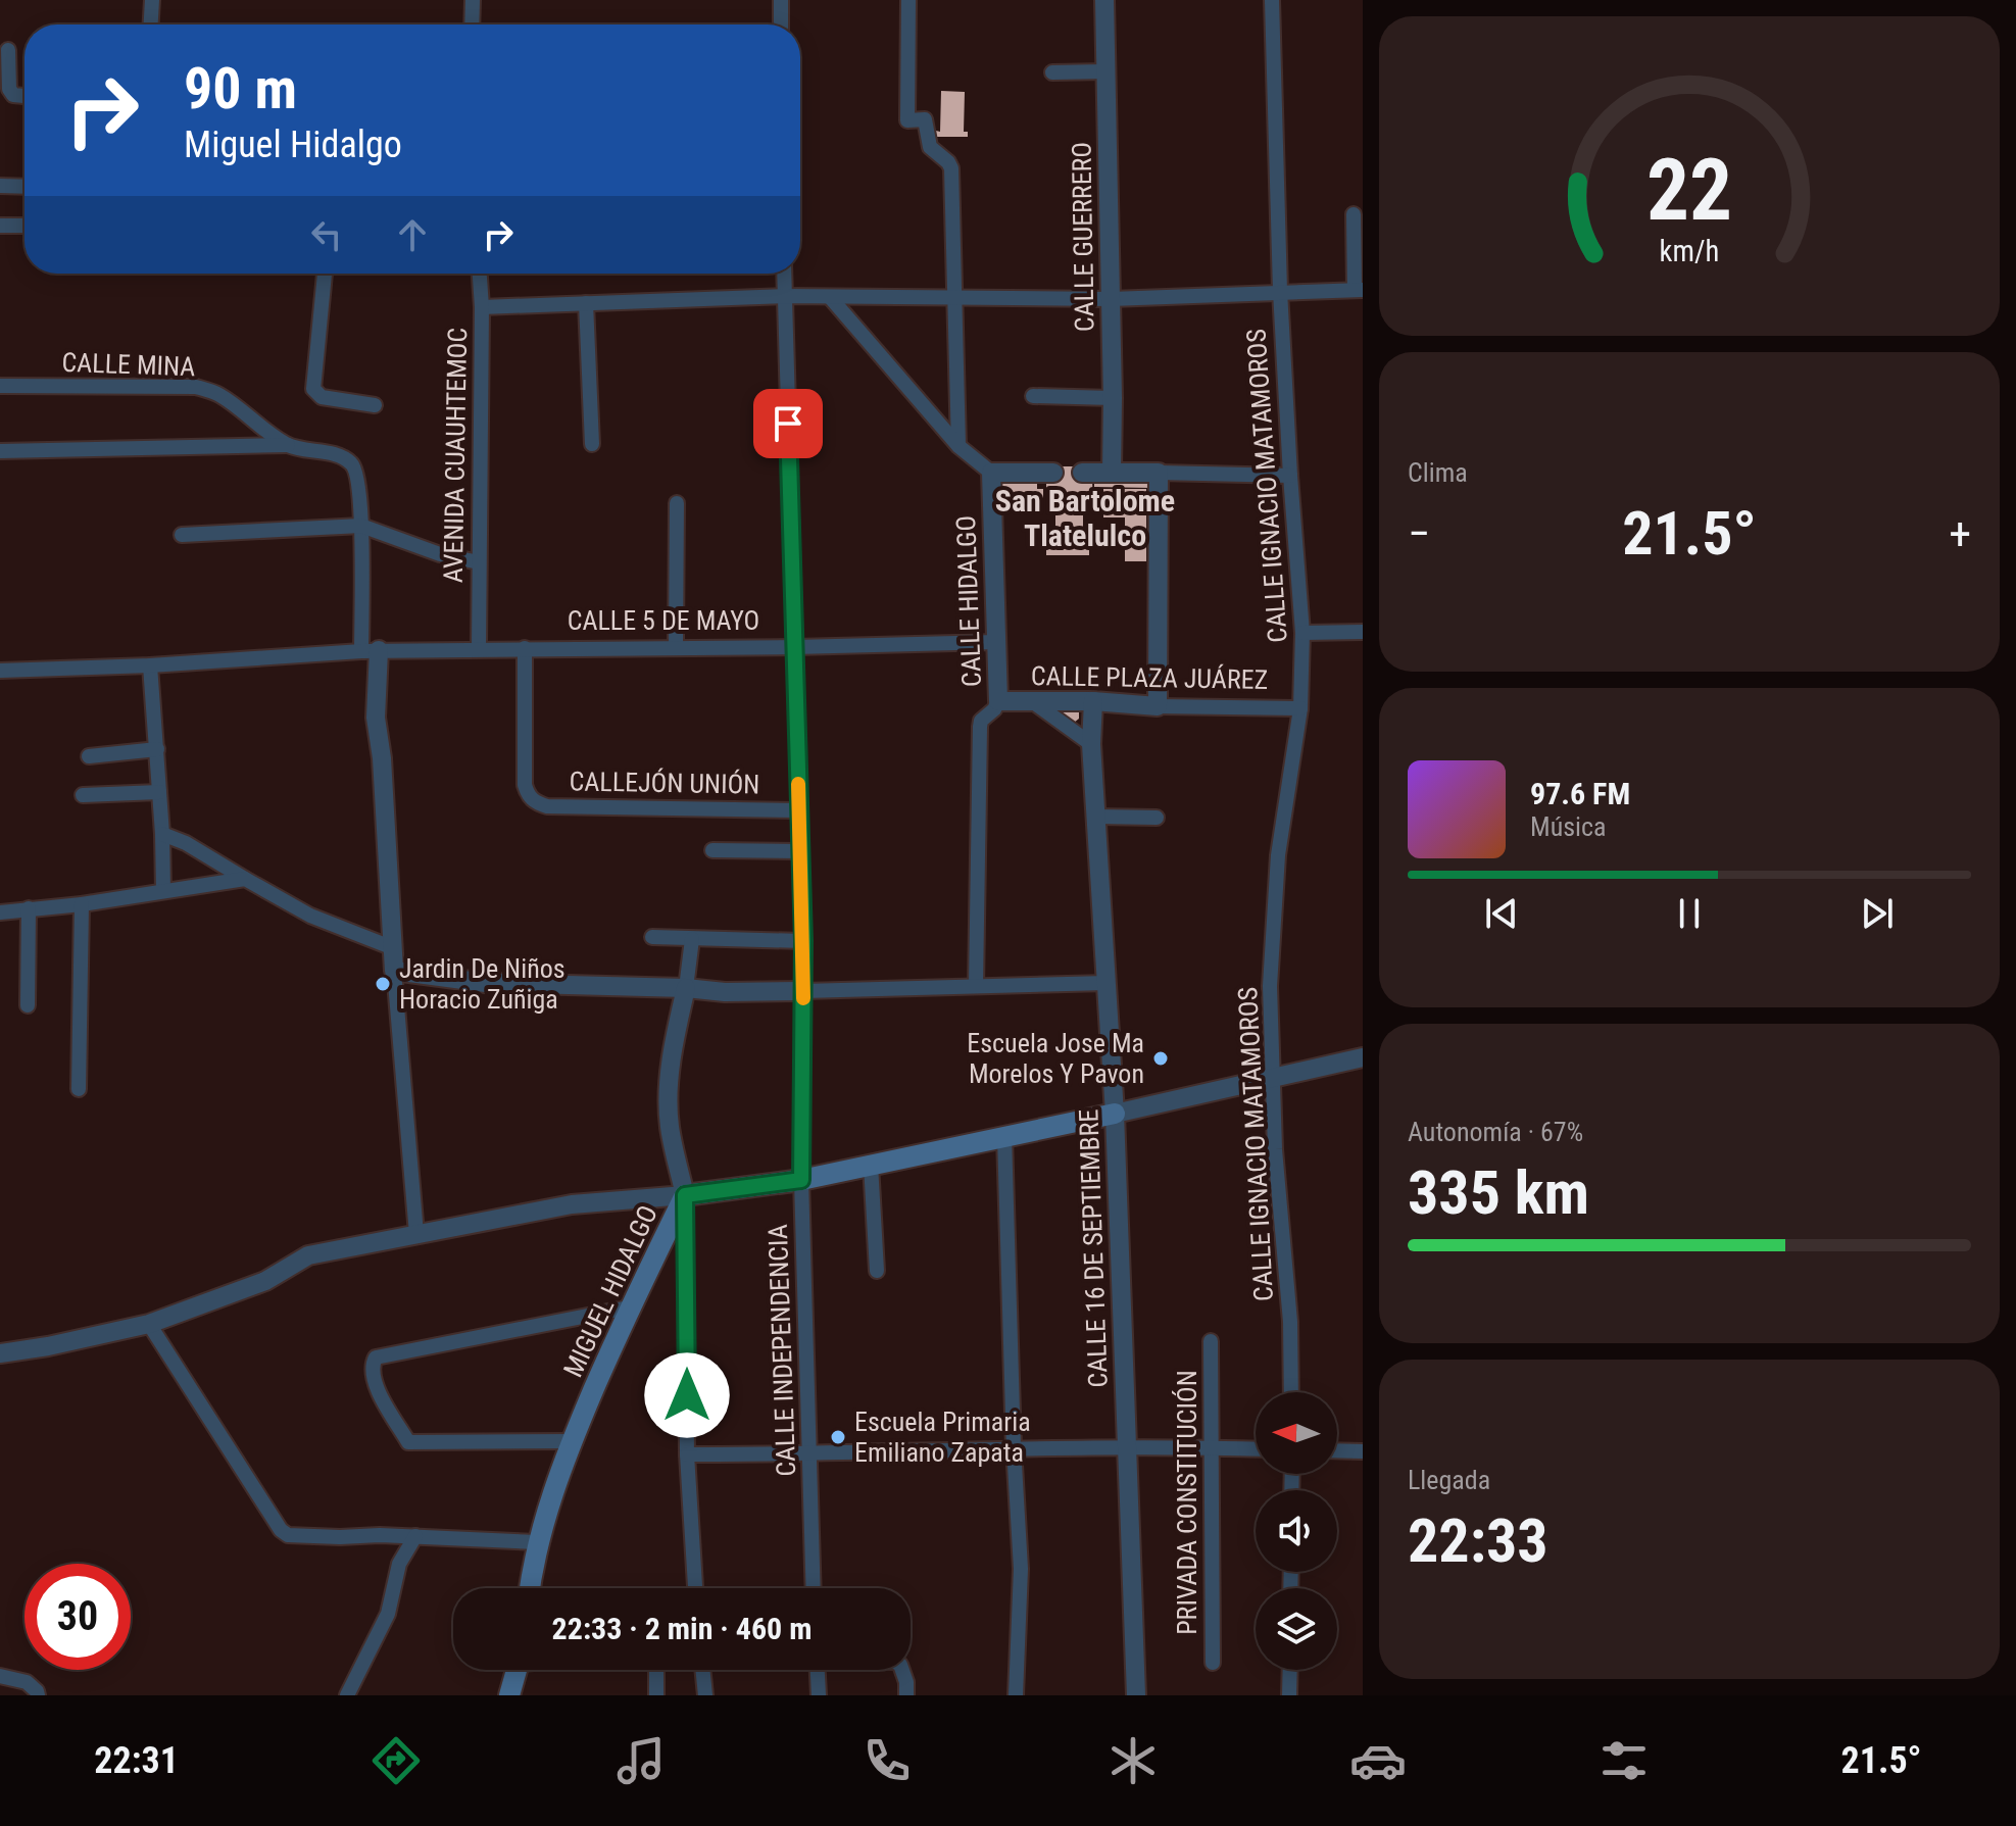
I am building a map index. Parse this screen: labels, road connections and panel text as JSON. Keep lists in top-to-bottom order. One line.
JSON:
{"streets":{"main road":["MIGUEL HIDALGO"],"street":["CALLE GUERRERO","CALLE MINA","AVENIDA CUAUHTEMOC","CALLE IGNACIO MATAMOROS","CALLE HIDALGO","CALLE 5 DE MAYO","CALLE PLAZA JUÁREZ","CALLEJÓN UNIÓN","CALLE 16 DE SEPTIEMBRE","CALLE INDEPENDENCIA","PRIVADA CONSTITUCIÓN"]},"crossings":[["AVENIDA CUAUHTEMOC","CALLE 5 DE MAYO"],["CALLE IGNACIO MATAMOROS","CALLE PLAZA JUÁREZ"],["CALLE IGNACIO MATAMOROS","MIGUEL HIDALGO"],["CALLE HIDALGO","CALLE 5 DE MAYO"],["CALLE HIDALGO","CALLE PLAZA JUÁREZ"],["CALLE 5 DE MAYO","CALLEJÓN UNIÓN"],["CALLE 5 DE MAYO","CALLE INDEPENDENCIA"],["CALLE PLAZA JUÁREZ","CALLE 16 DE SEPTIEMBRE"],["CALLEJÓN UNIÓN","CALLE INDEPENDENCIA"],["CALLE 16 DE SEPTIEMBRE","MIGUEL HIDALGO"],["MIGUEL HIDALGO","CALLE INDEPENDENCIA"]],"districts":["San Bartolome Tlatelulco"],"places":["Jardin De Niños Horacio Zuñiga","Escuela Jose Ma Morelos Y Pavon","Escuela Primaria Emiliano Zapata"],"north":"left","page":{"turn":["90 m","Miguel Hidalgo"],"tile":["Clima",["Autonomía · 67%","335 km"],["Llegada","22:33"]],"heat":["−","21.5°","+"],"song":["97.6 FM","Música"],"limit":"30","trip":"22:33 · 2 min · 460 m","tabs":["22:31","21.5°"],"gauge":["22","km/h"]}}
